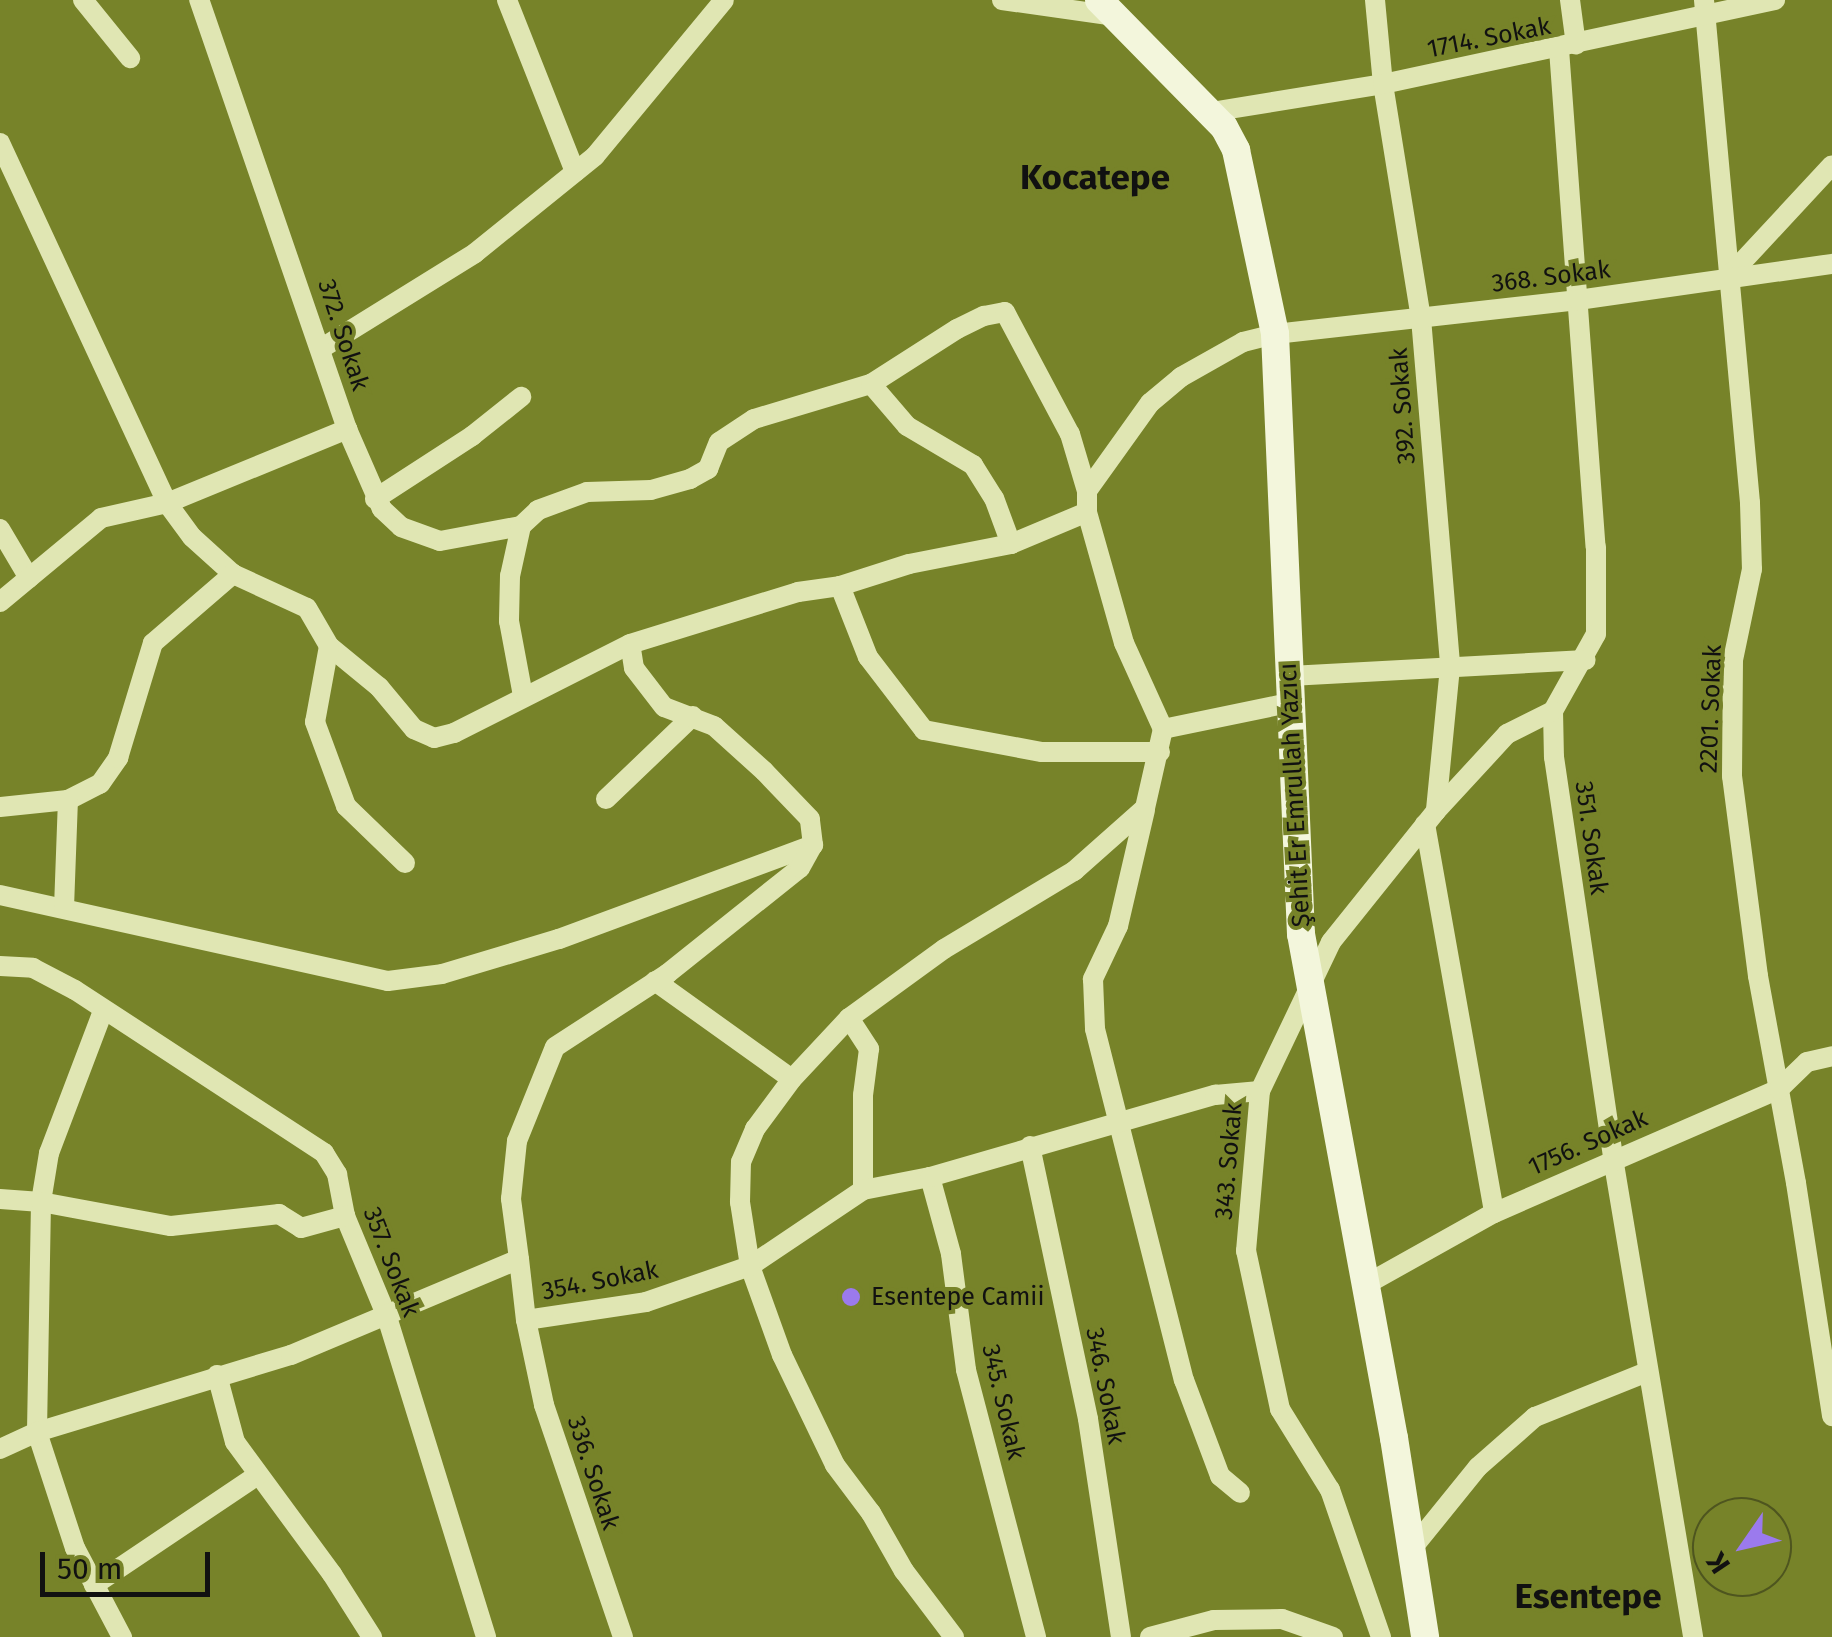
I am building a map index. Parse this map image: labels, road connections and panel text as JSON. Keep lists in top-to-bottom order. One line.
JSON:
{"streets":{"street":["1714. Sokak","368. Sokak","372. Sokak","392. Sokak","2201. Sokak","Şehit Er Emrullah Yazıcı","351. Sokak","1756. Sokak","343. Sokak","357. Sokak","354. Sokak","346. Sokak","345. Sokak","336. Sokak"]},"crossings":[["1714. Sokak","392. Sokak"],["1714. Sokak","2201. Sokak"],["1714. Sokak","Şehit Er Emrullah Yazıcı"],["368. Sokak","392. Sokak"],["368. Sokak","2201. Sokak"],["368. Sokak","Şehit Er Emrullah Yazıcı"],["392. Sokak","1756. Sokak"],["392. Sokak","343. Sokak"],["2201. Sokak","1756. Sokak"],["Şehit Er Emrullah Yazıcı","1756. Sokak"],["Şehit Er Emrullah Yazıcı","343. Sokak"],["351. Sokak","1756. Sokak"],["351. Sokak","343. Sokak"],["343. Sokak","354. Sokak"],["357. Sokak","354. Sokak"],["354. Sokak","346. Sokak"],["354. Sokak","345. Sokak"],["354. Sokak","336. Sokak"]],"districts":["Kocatepe","Esentepe"],"places":["Esentepe Camii"],"scale_bar":"50 m","north":"bottom left"}
